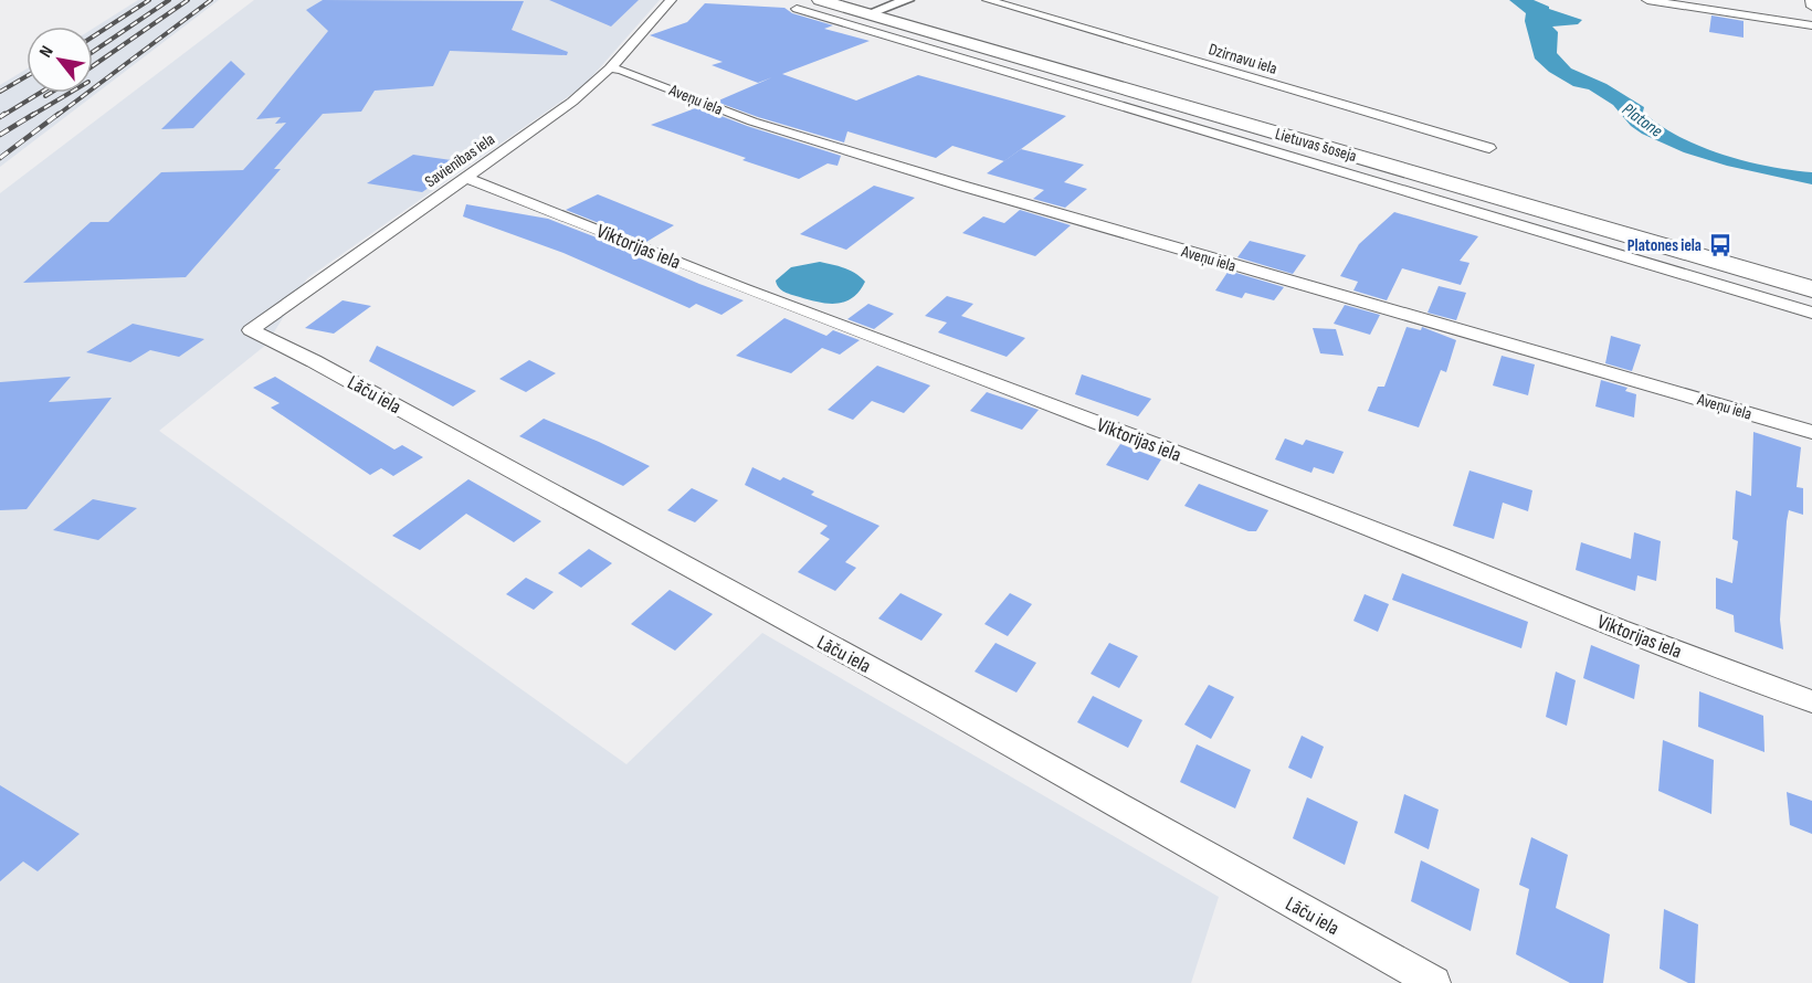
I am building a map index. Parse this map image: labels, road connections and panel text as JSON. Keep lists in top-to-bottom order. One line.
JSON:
{"streets":{"main road":["Lietuvas šoseja"],"street":["Dzirnavu iela","Aveņu iela","Savienības iela","Viktorijas iela","Lāču iela"]},"crossings":[["Aveņu iela","Savienības iela"],["Savienības iela","Viktorijas iela"],["Savienības iela","Lāču iela"]],"water":["Platone"],"places":{"bus stop":["Platones iela"]},"north":"top left"}
